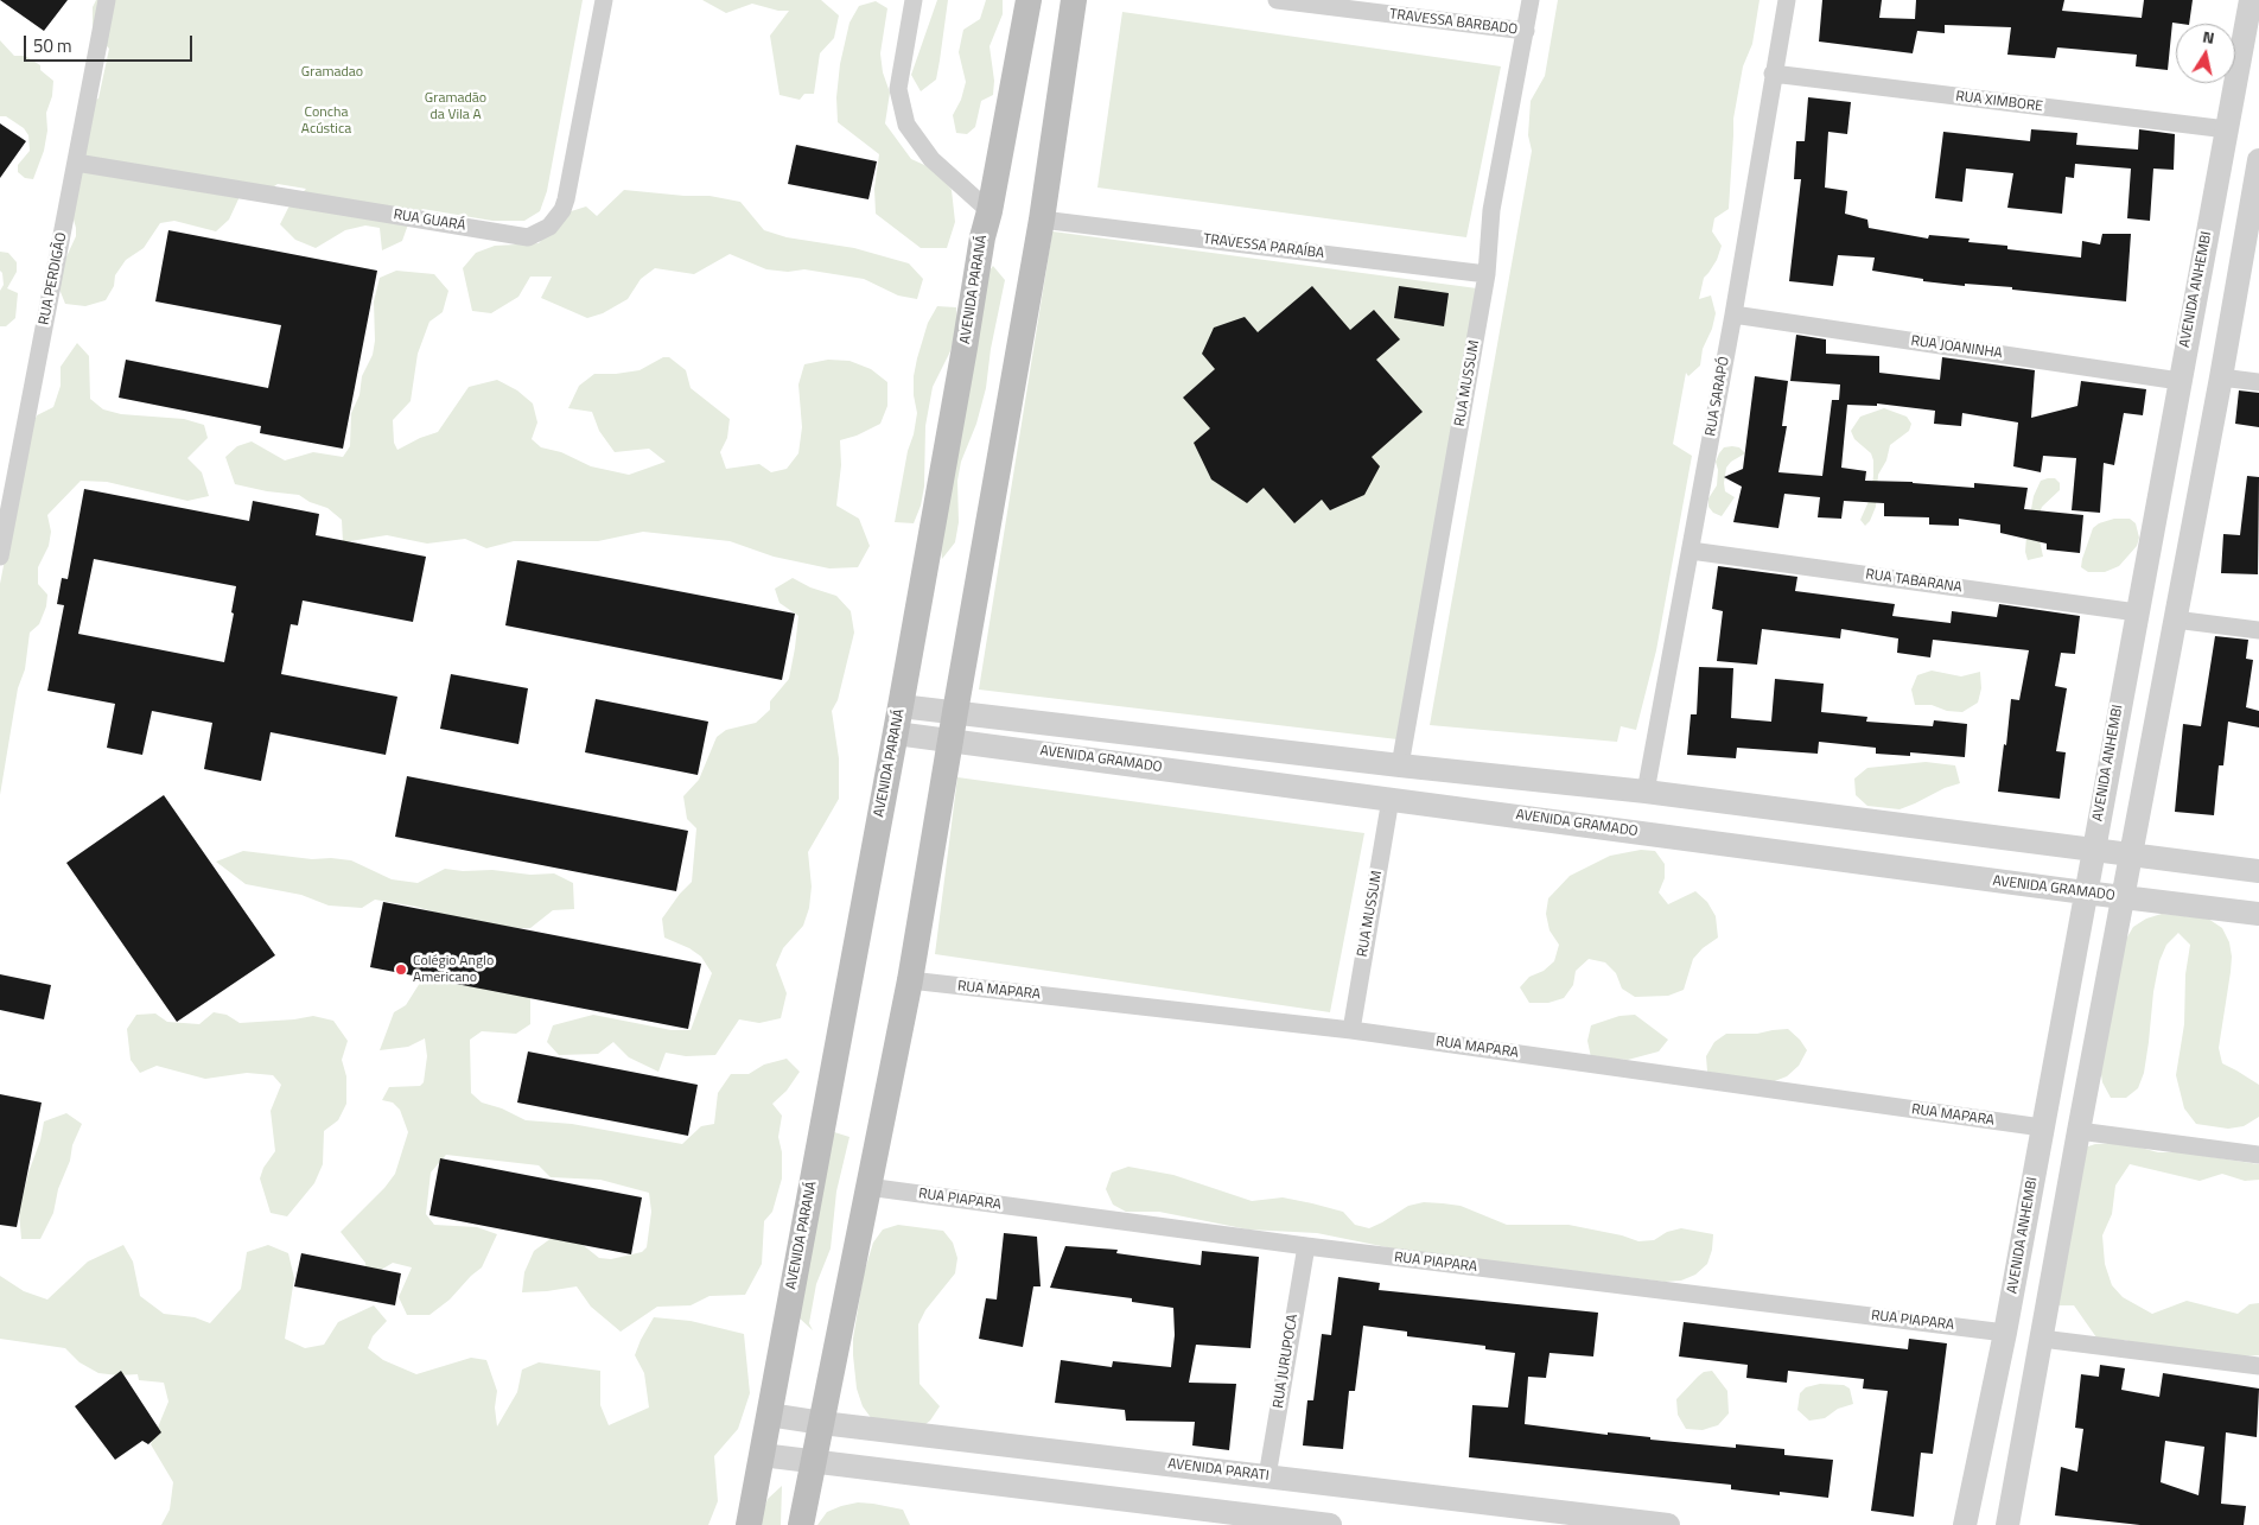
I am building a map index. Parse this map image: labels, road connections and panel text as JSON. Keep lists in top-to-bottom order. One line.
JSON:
{"streets":{"main road":["AVENIDA PARANÁ"],"street":["TRAVESSA BARBADO","RUA XIMBORE","RUA GUARÁ","TRAVESSA PARAÍBA","RUA PERDIGÃO","AVENIDA ANHEMBI","RUA JOANINHA","RUA MUSSUM","RUA SARAPÓ","RUA TABARANA","AVENIDA GRAMADO","RUA MAPARA","RUA PIAPARA","RUA JURUPOCA","AVENIDA PARATI"]},"crossings":[["TRAVESSA BARBADO","RUA MUSSUM"],["RUA XIMBORE","AVENIDA ANHEMBI"],["RUA XIMBORE","RUA SARAPÓ"],["RUA GUARÁ","RUA PERDIGÃO"],["TRAVESSA PARAÍBA","RUA MUSSUM"],["AVENIDA PARANÁ","AVENIDA GRAMADO"],["AVENIDA PARANÁ","AVENIDA PARATI"],["AVENIDA ANHEMBI","RUA JOANINHA"],["AVENIDA ANHEMBI","RUA TABARANA"],["AVENIDA ANHEMBI","AVENIDA GRAMADO"],["AVENIDA ANHEMBI","RUA MAPARA"],["AVENIDA ANHEMBI","RUA PIAPARA"],["RUA JOANINHA","RUA SARAPÓ"],["RUA MUSSUM","AVENIDA GRAMADO"],["RUA MUSSUM","RUA MAPARA"],["RUA SARAPÓ","RUA TABARANA"],["RUA SARAPÓ","AVENIDA GRAMADO"],["RUA PIAPARA","RUA JURUPOCA"],["RUA JURUPOCA","AVENIDA PARATI"]],"parks":["Gramadao","Gramadão da Vila A","Concha Acústica"],"places":["Colégio Anglo Americano"],"scale_bar":"50 m","north":"top"}
